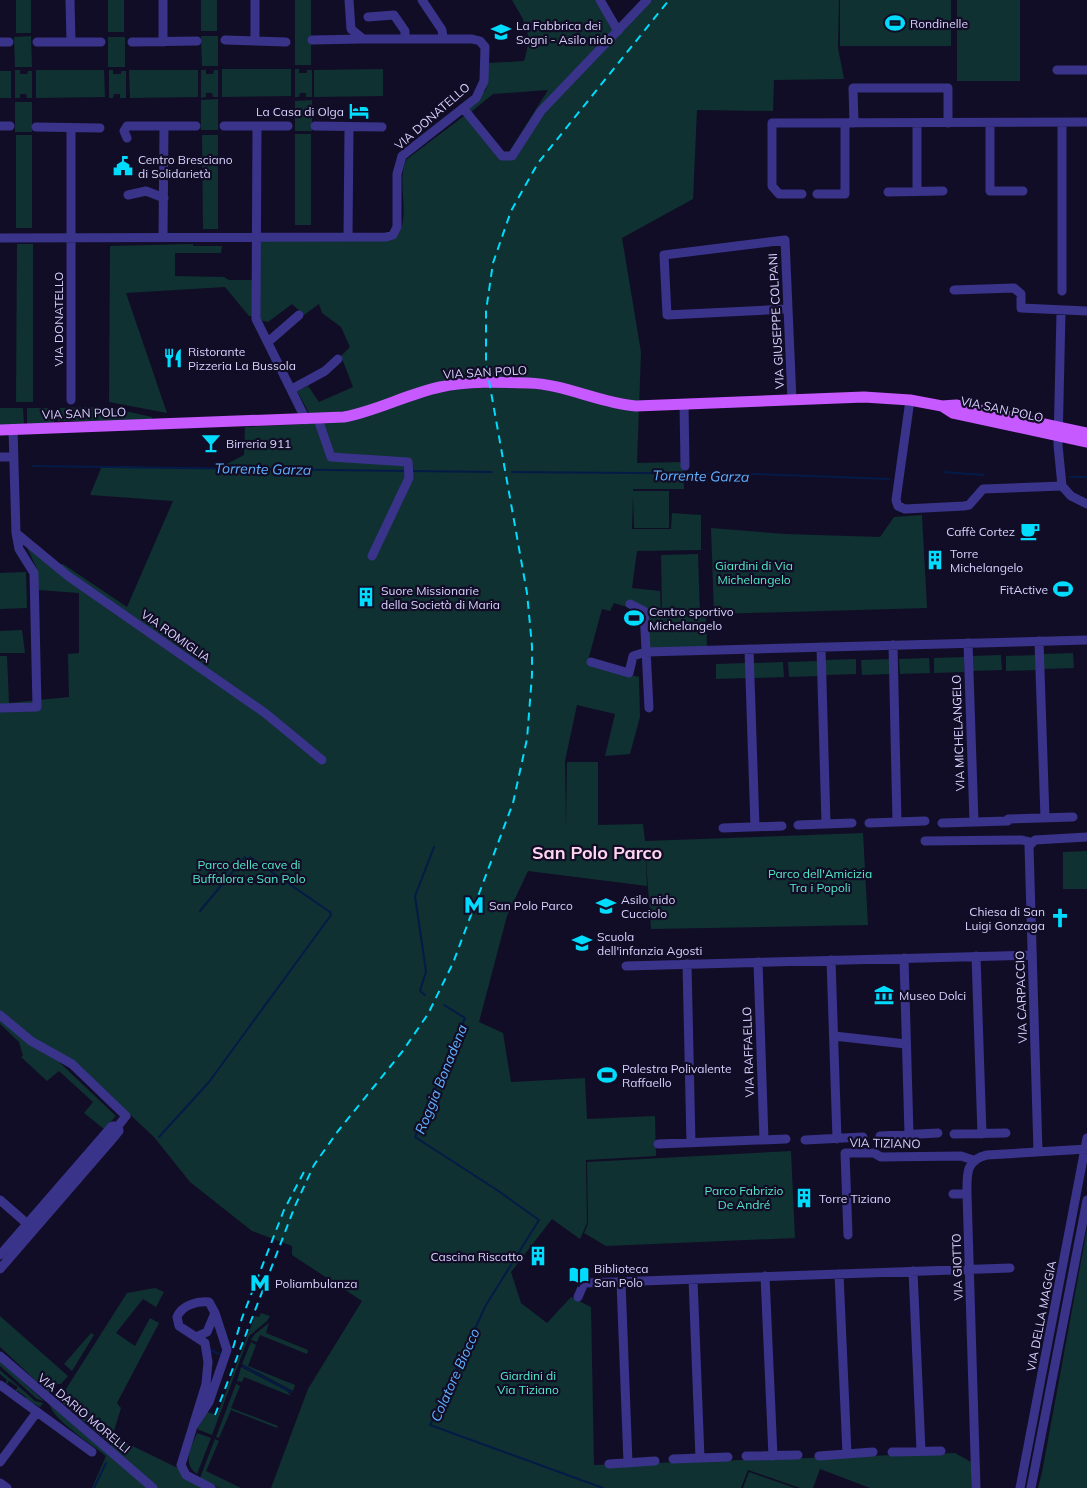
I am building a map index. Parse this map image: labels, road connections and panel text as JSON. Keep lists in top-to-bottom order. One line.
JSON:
{"streets":{"main road":["VIA SAN POLO"],"street":["VIA DONATELLO","VIA GIUSEPPE COLPANI","VIA ROMIGLIA","VIA MICHELANGELO","VIA CARPACCIO","VIA RAFFAELLO","VIA TIZIANO","VIA GIOTTO","VIA DELLA MAGGIA","VIA DARIO MORELLI"]},"crossings":[["VIA GIUSEPPE COLPANI","VIA SAN POLO"],["VIA TIZIANO","VIA GIOTTO"]],"districts":["San Polo Parco"],"water":["Torrente Garza","Roggia Bonadena","Colatore Biocco"],"parks":["Giardini di Via Michelangelo","Parco delle cave di Buffalora e San Polo","Parco dell'Amicizia Tra i Popoli","Parco Fabrizio De André","Giardini di Via Tiziano"],"places":{"sports":["Rondinelle","FitActive","Centro sportivo Michelangelo","Palestra Polivalente Raffaello"],"school or university":["La Fabbrica dei Sogni - Asilo nido","Asilo nido Cucciolo","Scuola dell'infanzia Agosti"],"hotel":["La Casa di Olga"],"public building":["Centro Bresciano di Solidarietà"],"restaurant":["Ristorante Pizzeria La Bussola"],"bar":["Birreria 911"],"cafe":["Caffè Cortez"],"building":["Torre Michelangelo","Suore Missionarie della Società di Maria","Torre Tiziano","Cascina Riscatto"],"metro station":["San Polo Parco","Poliambulanza"],"church":["Chiesa di San Luigi Gonzaga"],"museum":["Museo Dolci"],"library":["Biblioteca San Polo"]}}
